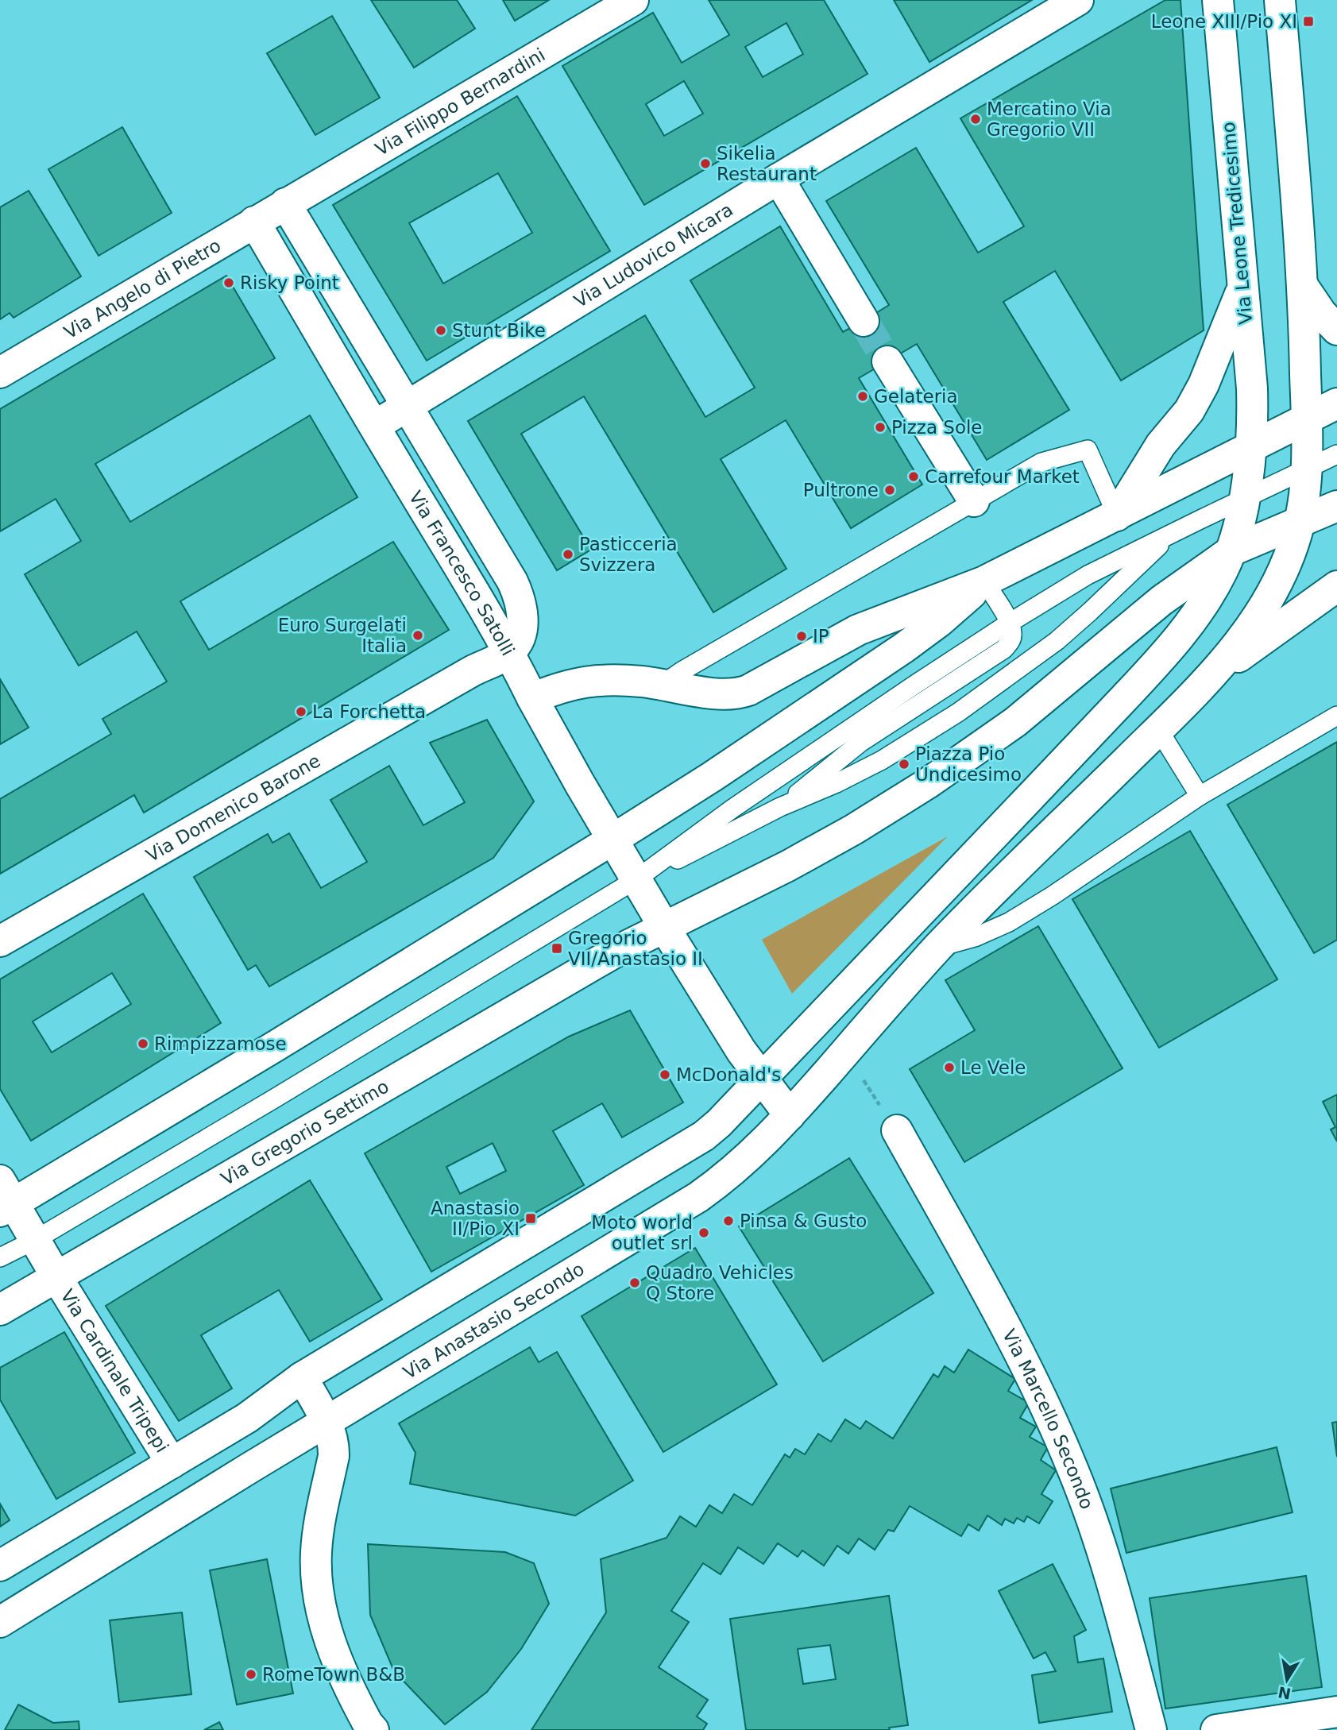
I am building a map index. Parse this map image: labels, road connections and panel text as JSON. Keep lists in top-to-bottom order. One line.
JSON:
{"streets":{"main road":["Via Filippo Bernardini","Via Leone Tredicesimo","Via Ludovico Micara","Via Angelo di Pietro","Via Francesco Satolli","Via Domenico Barone","Via Gregorio Settimo","Via Anastasio Secondo","Via Cardinale Tripepi","Via Marcello Secondo"]},"crossings":[["Via Filippo Bernardini","Via Angelo di Pietro"],["Via Filippo Bernardini","Via Francesco Satolli"],["Via Ludovico Micara","Via Francesco Satolli"],["Via Angelo di Pietro","Via Francesco Satolli"],["Via Francesco Satolli","Via Domenico Barone"],["Via Gregorio Settimo","Via Cardinale Tripepi"]],"places":{"transit":["Leone XIII/Pio XI","Gregorio VII/Anastasio II","Anastasio II/Pio XI"],"other":["Mercatino Via Gregorio VII","Sikelia Restaurant","Risky Point","Stunt Bike","Gelateria","Pizza Sole","Carrefour Market","Pultrone","Pasticceria Svizzera","Euro Surgelati Italia","IP","La Forchetta","Piazza Pio Undicesimo","Rimpizzamose","Le Vele","McDonald's","Pinsa & Gusto","Moto world outlet srl","Quadro Vehicles Q Store","RomeTown B&B"]},"north":"bottom"}
